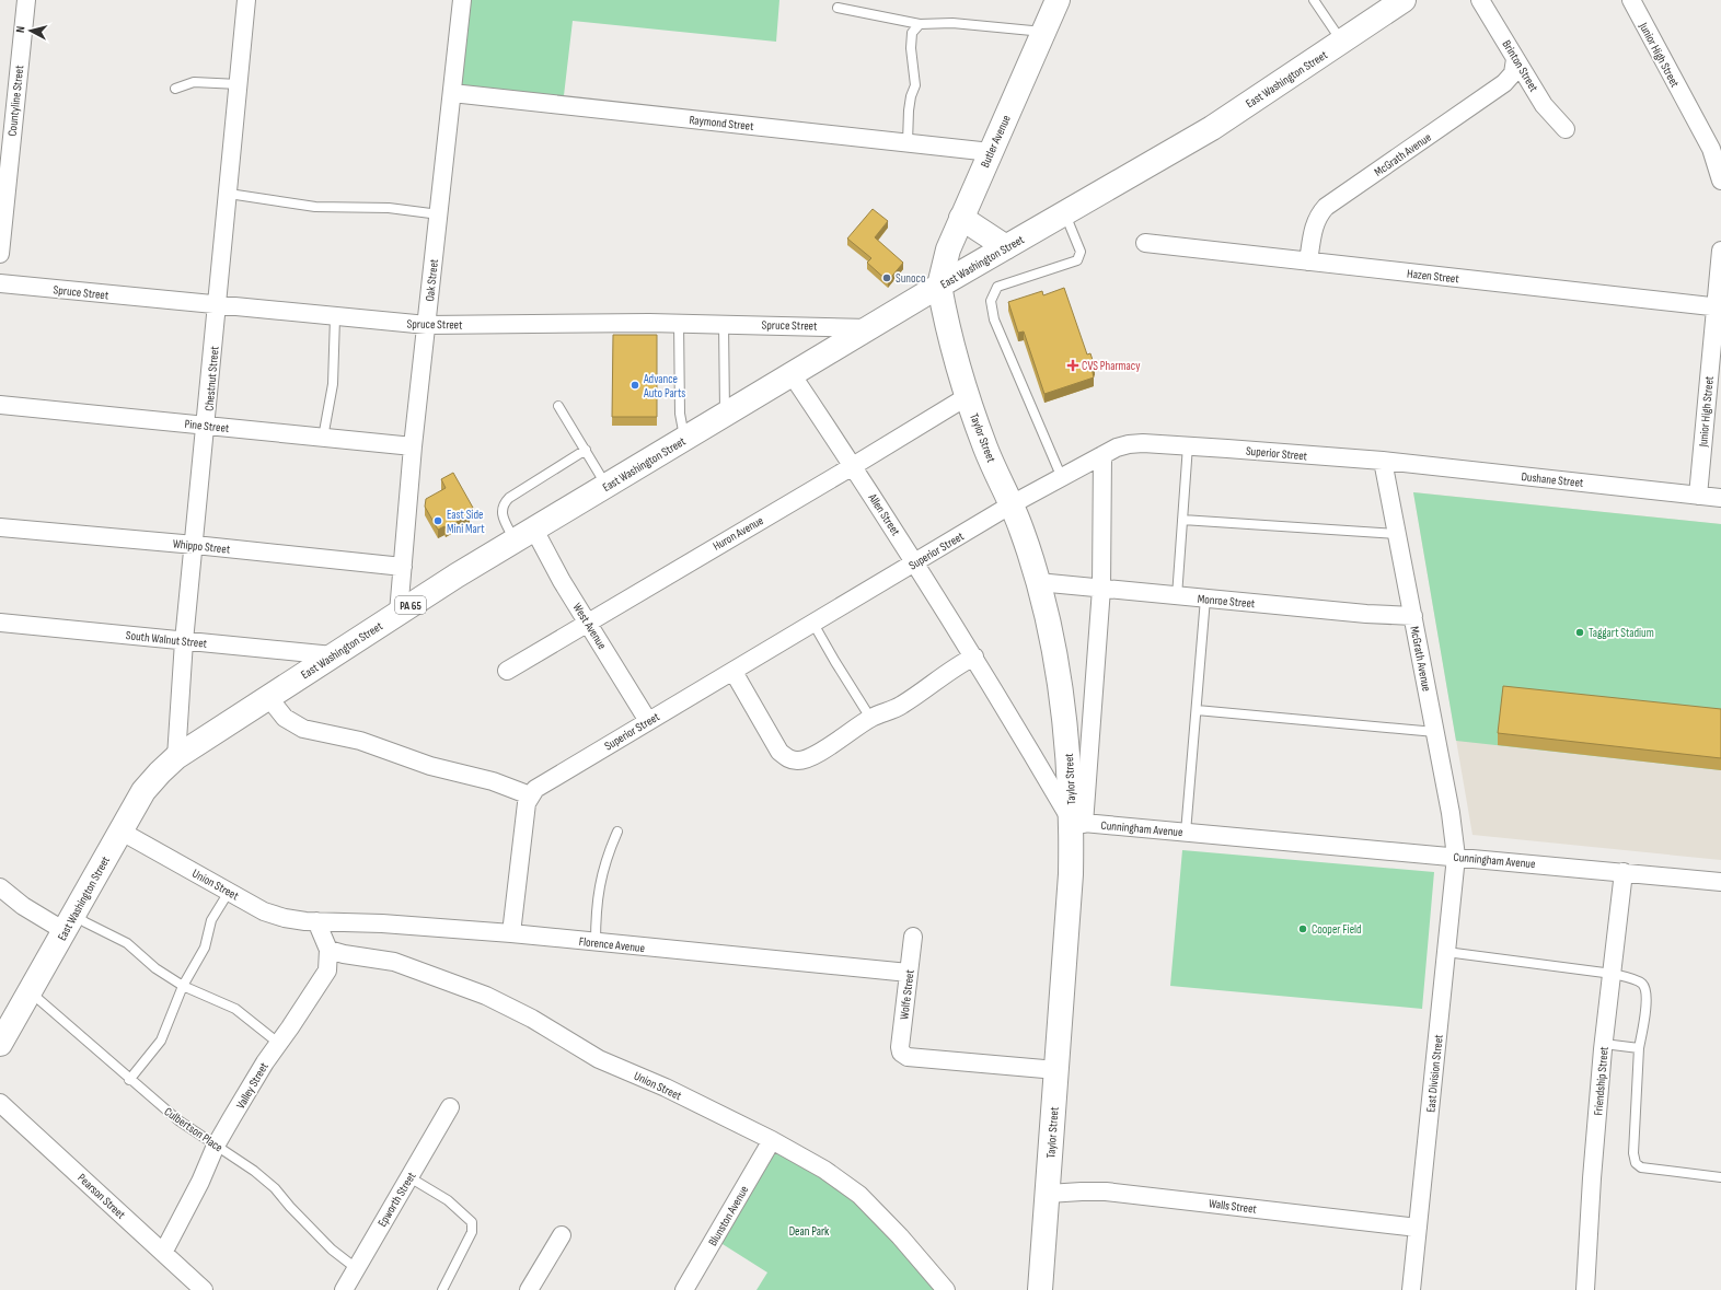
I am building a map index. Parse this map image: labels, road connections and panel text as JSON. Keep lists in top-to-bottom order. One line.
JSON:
{"streets":{"main road":["East Washington Street","Butler Avenue","Taylor Street","PA 65"],"street":["Junior High Street","Brinton Street","Countyline Street","Raymond Street","McGrath Avenue","Hazen Street","Oak Street","Spruce Street","Chestnut Street","Pine Street","Superior Street","Dushane Street","Allen Street","Huron Avenue","Whippo Street","Monroe Street","West Avenue","South Walnut Street","Cunningham Avenue","Union Street","Florence Avenue","Wolfe Street","East Division Street","Friendship Street","Valley Street","Pearson Street","Epworth Street","Walls Street","Blunston Avenue"],"lane":["Culbertson Place"]},"crossings":[["Junior High Street","Hazen Street"],["Junior High Street","Dushane Street"],["Brinton Street","McGrath Avenue"],["East Washington Street","Butler Avenue"],["East Washington Street","Oak Street"],["East Washington Street","Spruce Street"],["East Washington Street","Chestnut Street"],["East Washington Street","Taylor Street"],["East Washington Street","Allen Street"],["East Washington Street","West Avenue"],["East Washington Street","South Walnut Street"],["East Washington Street","Union Street"],["East Washington Street","Culbertson Place"],["Raymond Street","Butler Avenue"],["Raymond Street","Oak Street"],["Butler Avenue","Taylor Street"],["McGrath Avenue","Hazen Street"],["McGrath Avenue","Superior Street"],["McGrath Avenue","Dushane Street"],["McGrath Avenue","Monroe Street"],["McGrath Avenue","Cunningham Avenue"],["McGrath Avenue","East Division Street"],["Oak Street","Spruce Street"],["Oak Street","Pine Street"],["Oak Street","Whippo Street"],["Spruce Street","Chestnut Street"],["Chestnut Street","Pine Street"],["Chestnut Street","Whippo Street"],["Chestnut Street","South Walnut Street"],["Taylor Street","Superior Street"],["Taylor Street","Huron Avenue"],["Taylor Street","Monroe Street"],["Taylor Street","Cunningham Avenue"],["Taylor Street","Wolfe Street"],["Taylor Street","Walls Street"],["Superior Street","Dushane Street"],["Superior Street","Allen Street"],["Superior Street","West Avenue"],["Allen Street","Huron Avenue"],["Huron Avenue","West Avenue"],["Cunningham Avenue","East Division Street"],["Cunningham Avenue","Friendship Street"],["Union Street","Florence Avenue"],["Union Street","Valley Street"],["Union Street","Blunston Avenue"],["Florence Avenue","Wolfe Street"],["Florence Avenue","Valley Street"],["East Division Street","Walls Street"],["Valley Street","Culbertson Place"],["Valley Street","Pearson Street"],["Culbertson Place","Epworth Street"]],"parks":["Dean Park"],"places":{"other":["Sunoco","Advance Auto Parts","East Side Mini Mart","Taggart Stadium","Cooper Field"],"health":["CVS Pharmacy"]},"north":"left"}
